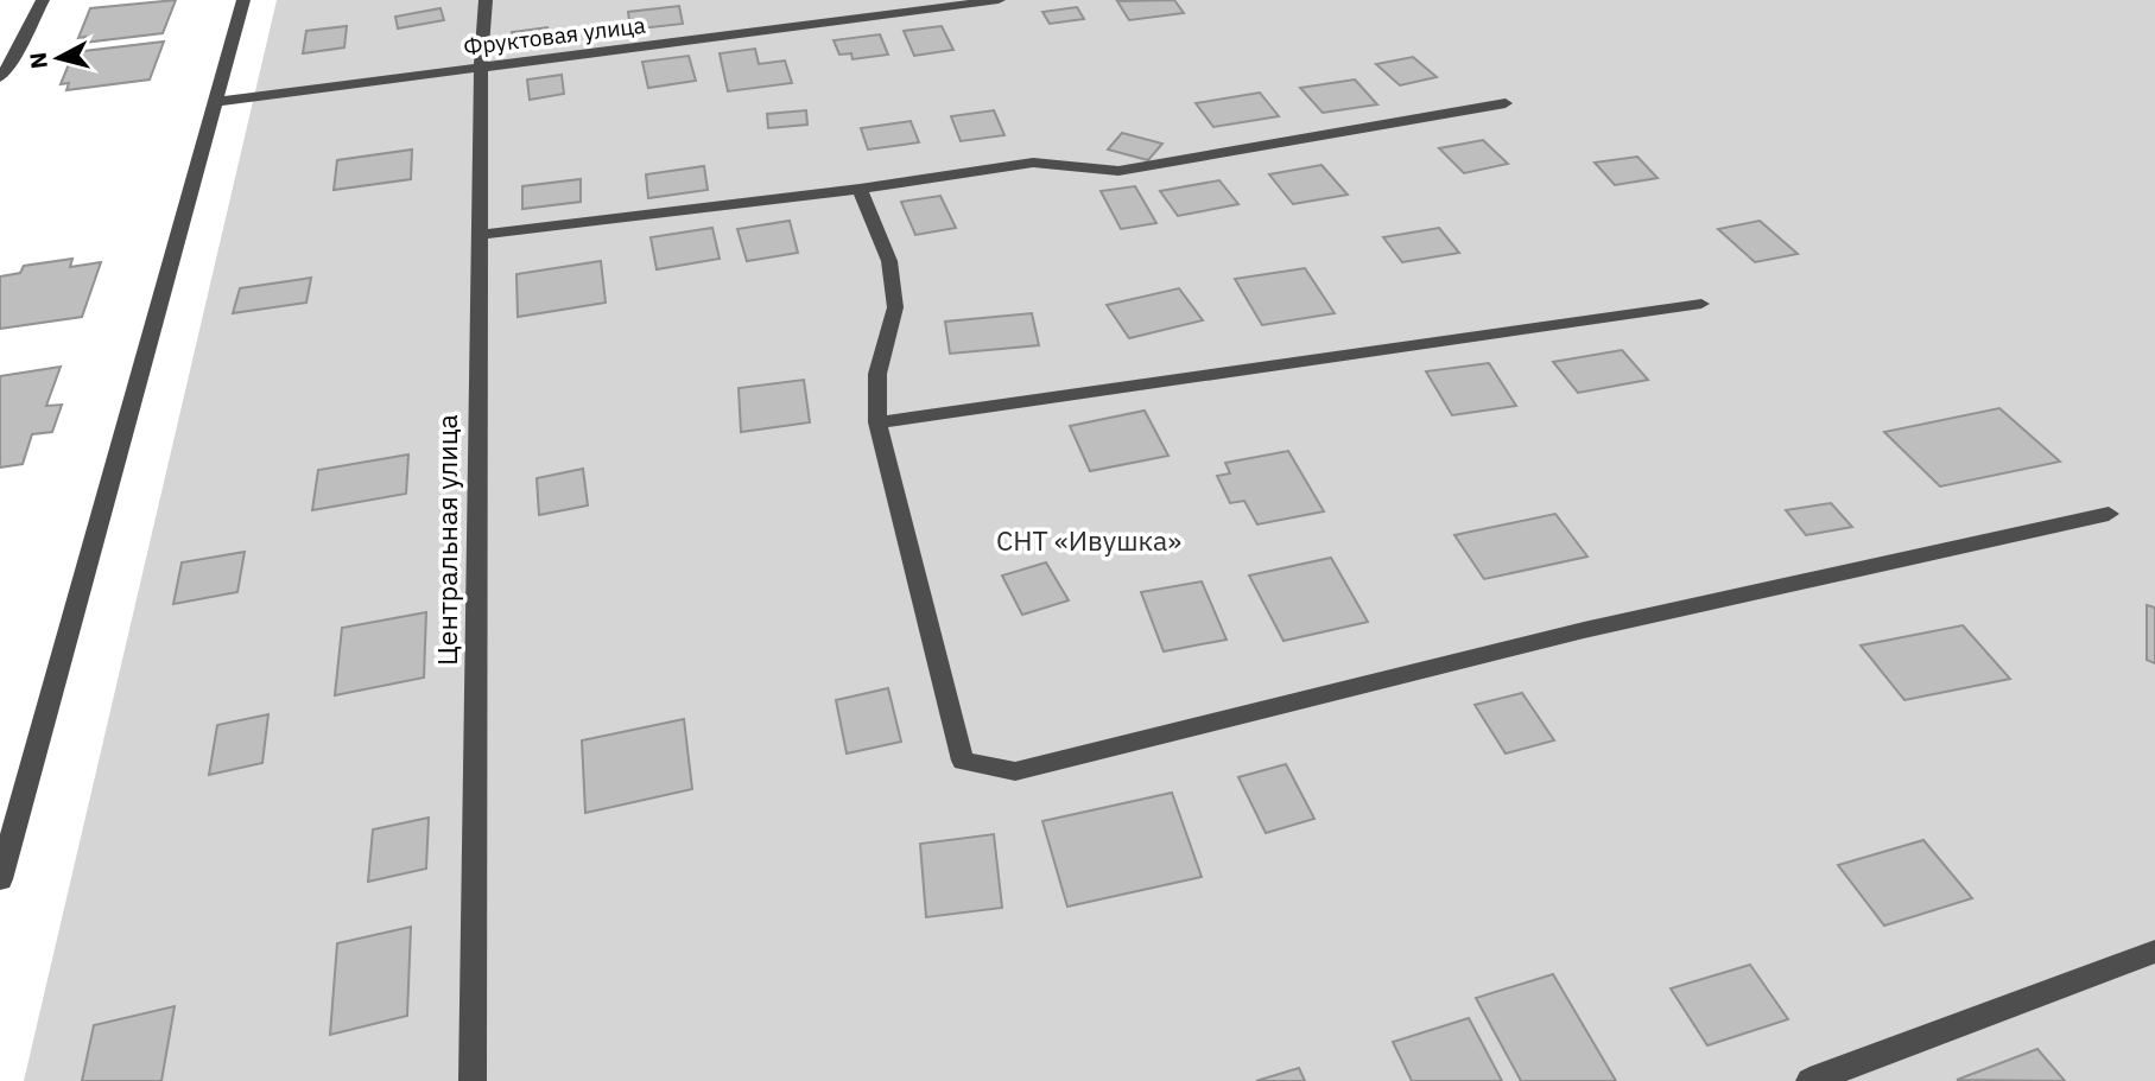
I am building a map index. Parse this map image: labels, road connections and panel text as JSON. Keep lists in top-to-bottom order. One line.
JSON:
{"streets":{"street":["Фруктовая улица","Центральная улица"]},"crossings":[["Фруктовая улица","Центральная улица"]],"parks":["СНТ «Ивушка»"],"north":"left"}
